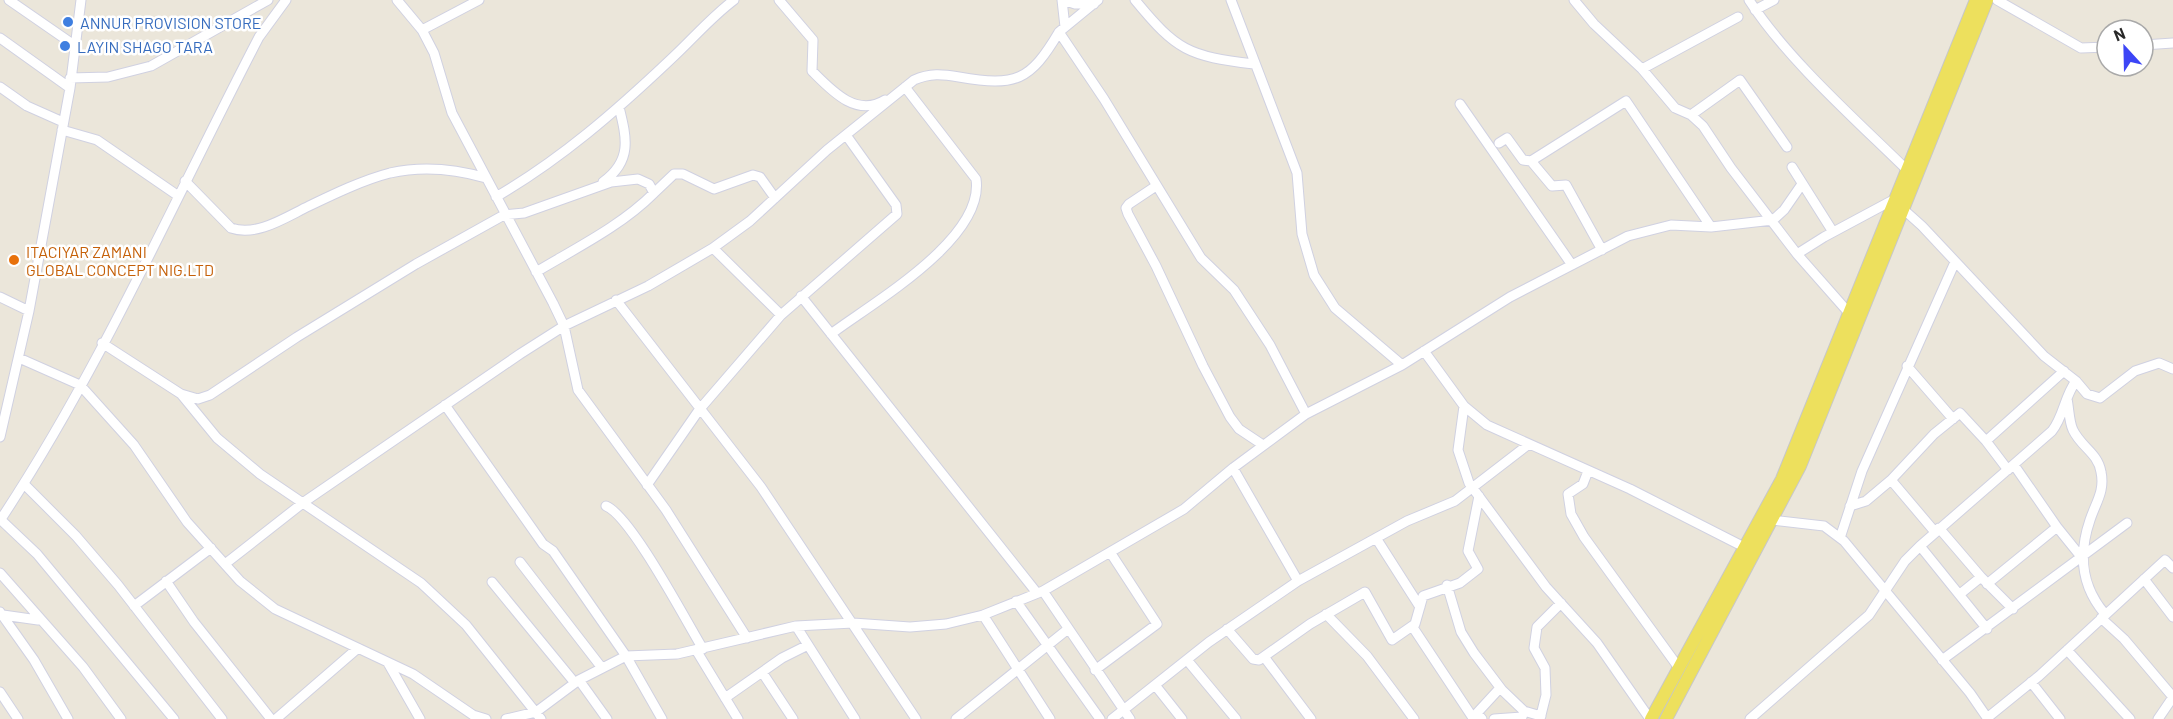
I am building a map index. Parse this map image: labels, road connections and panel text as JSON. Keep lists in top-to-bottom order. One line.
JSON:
{"places":["ANNUR PROVISION STORE","LAYIN SHAGO TARA","ITACIYAR ZAMANI GLOBAL CONCEPT NIG.LTD"],"north":"top"}
